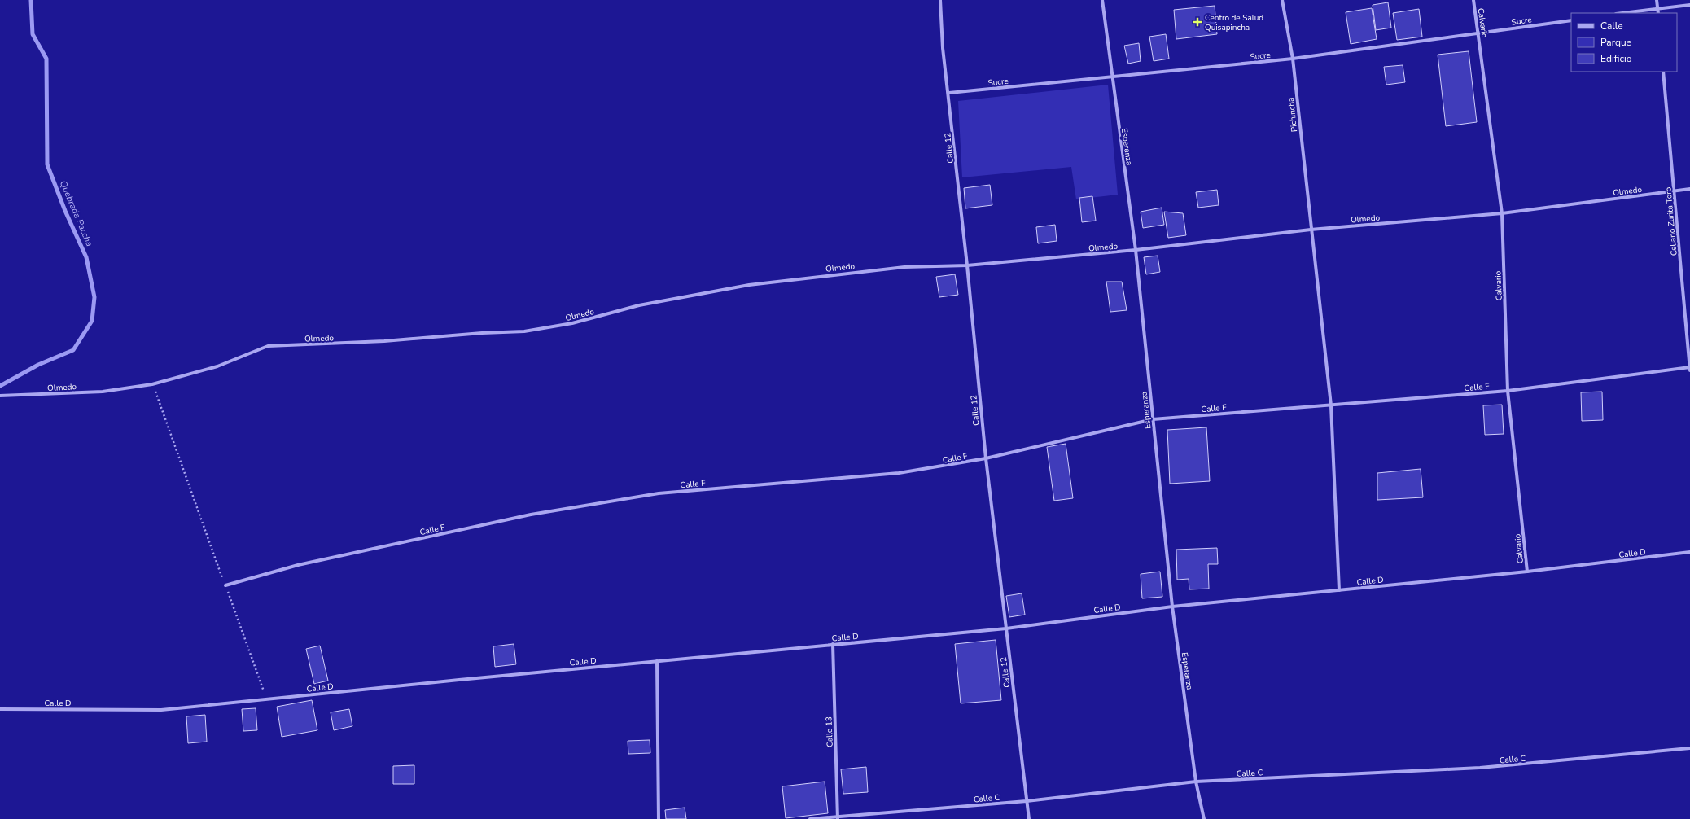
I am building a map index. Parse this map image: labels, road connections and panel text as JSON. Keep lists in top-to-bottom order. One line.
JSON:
{"streets":{"street":["Sucre","Calvario","Pichincha","Esperanza","Calle 12","Olmedo","Celiano Zurita Toro","Calle F","Calle D","Calle 13","Calle C"]},"crossings":[["Sucre","Calvario"],["Sucre","Pichincha"],["Sucre","Esperanza"],["Sucre","Calle 12"],["Calvario","Olmedo"],["Calvario","Calle F"],["Calvario","Calle D"],["Pichincha","Olmedo"],["Pichincha","Calle F"],["Pichincha","Calle D"],["Esperanza","Olmedo"],["Esperanza","Calle F"],["Esperanza","Calle D"],["Esperanza","Calle C"],["Calle 12","Olmedo"],["Calle 12","Calle F"],["Calle 12","Calle D"],["Calle 12","Calle C"],["Olmedo","Celiano Zurita Toro"],["Celiano Zurita Toro","Calle F"],["Calle D","Calle 13"],["Calle 13","Calle C"]],"water":["Quebrada Paccha"],"places":{"health":["Centro de Salud Quisapincha"]},"legend":["Calle","Parque","Edificio"]}
